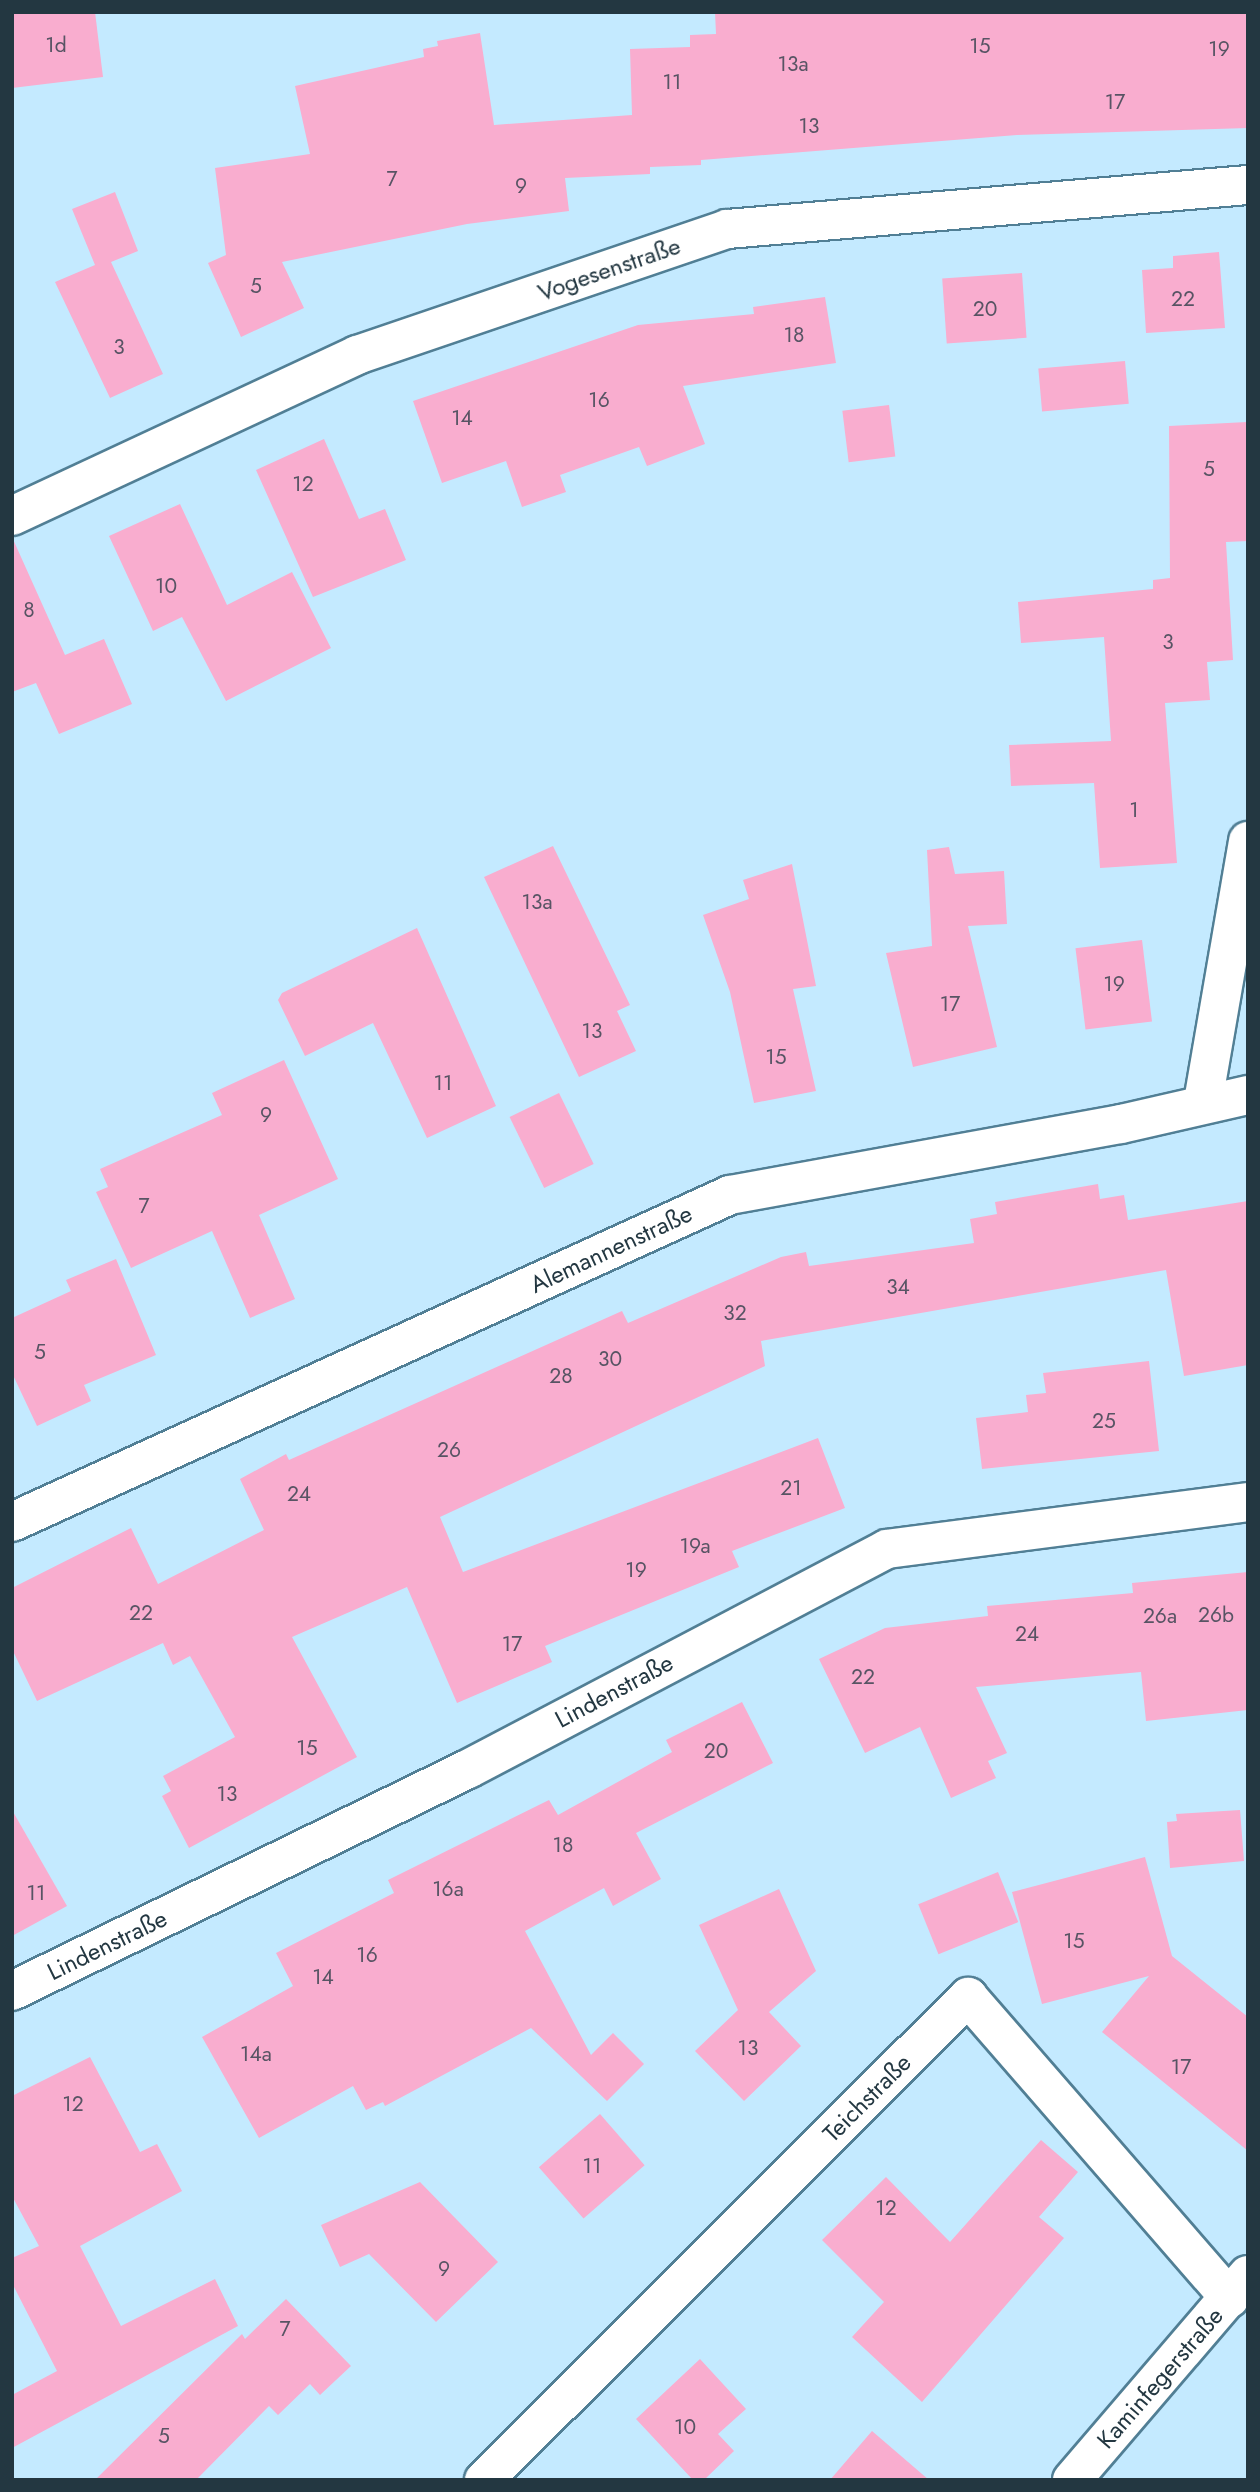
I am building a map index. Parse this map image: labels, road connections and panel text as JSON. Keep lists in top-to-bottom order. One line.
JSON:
{"streets":{"street":["Vogesenstraße","Alemannenstraße","Lindenstraße","Teichstraße","Kaminfegerstraße"]},"crossings":[["Teichstraße","Kaminfegerstraße"]],"house_numbers":["1d","15","19","13a","11","17","13","7","9","5","22","20","18","3","16","14","5","12","10","8","3","1","13a","19","17","13","15","11","9","7","34","32","5","30","28","25","26","21","24","19a","19","22","26b","26a","24","17","22","15","20","13","18","16a","11","15","16","14","13","14a","17","12","11","12","9","7","10","5"]}
